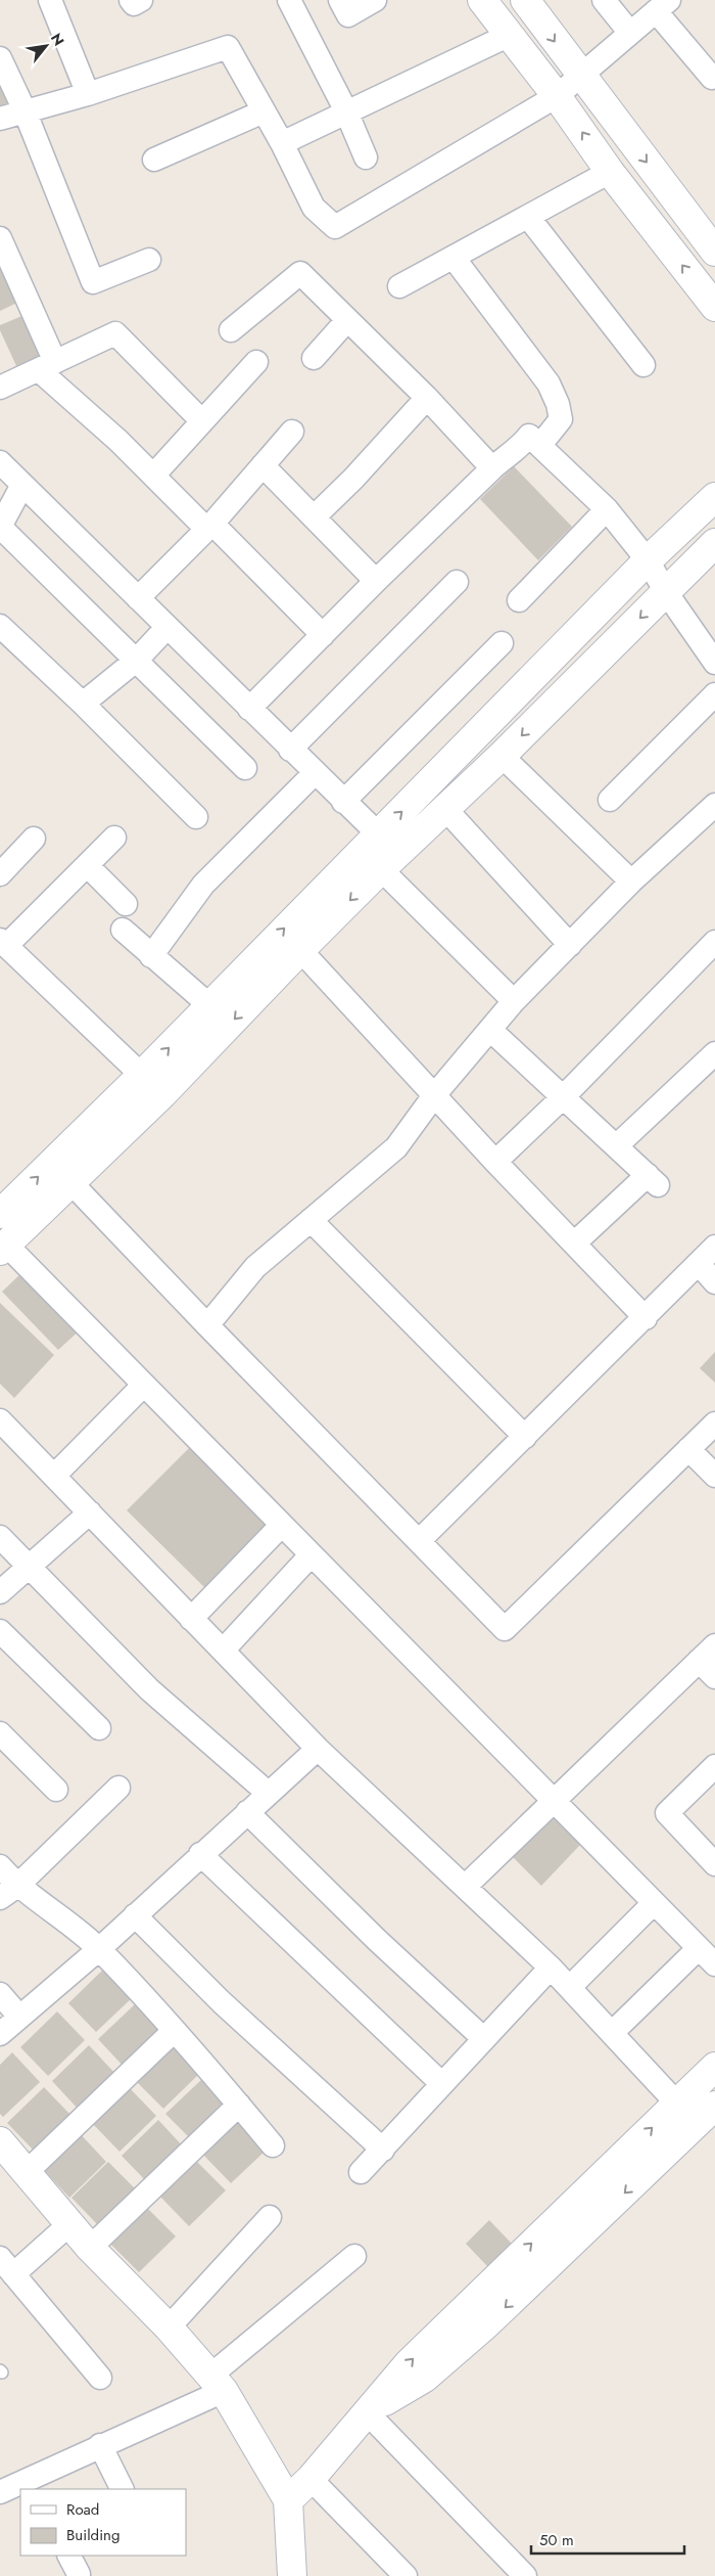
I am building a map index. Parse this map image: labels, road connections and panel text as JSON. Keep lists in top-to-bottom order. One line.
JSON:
{"legend":["Road","Building"],"scale_bar":"50 m","north":"top right"}
